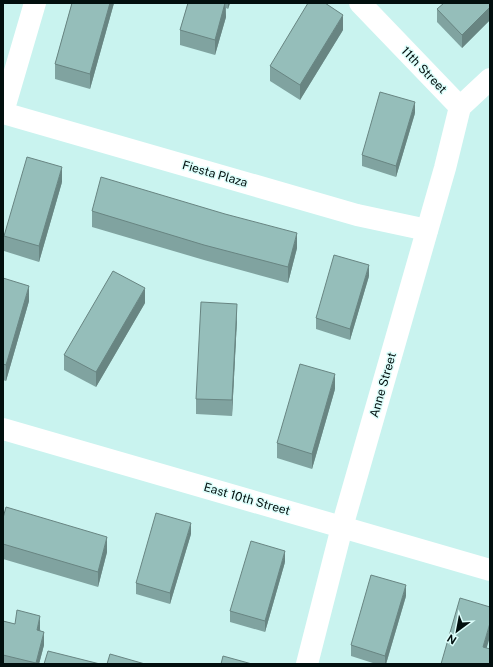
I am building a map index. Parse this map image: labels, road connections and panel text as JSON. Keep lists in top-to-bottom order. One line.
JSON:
{"streets":{"street":["11th Street","Fiesta Plaza","Anne Street","East 10th Street"]},"crossings":[["11th Street","Anne Street"],["Fiesta Plaza","Anne Street"],["Anne Street","East 10th Street"]],"north":"bottom left"}
